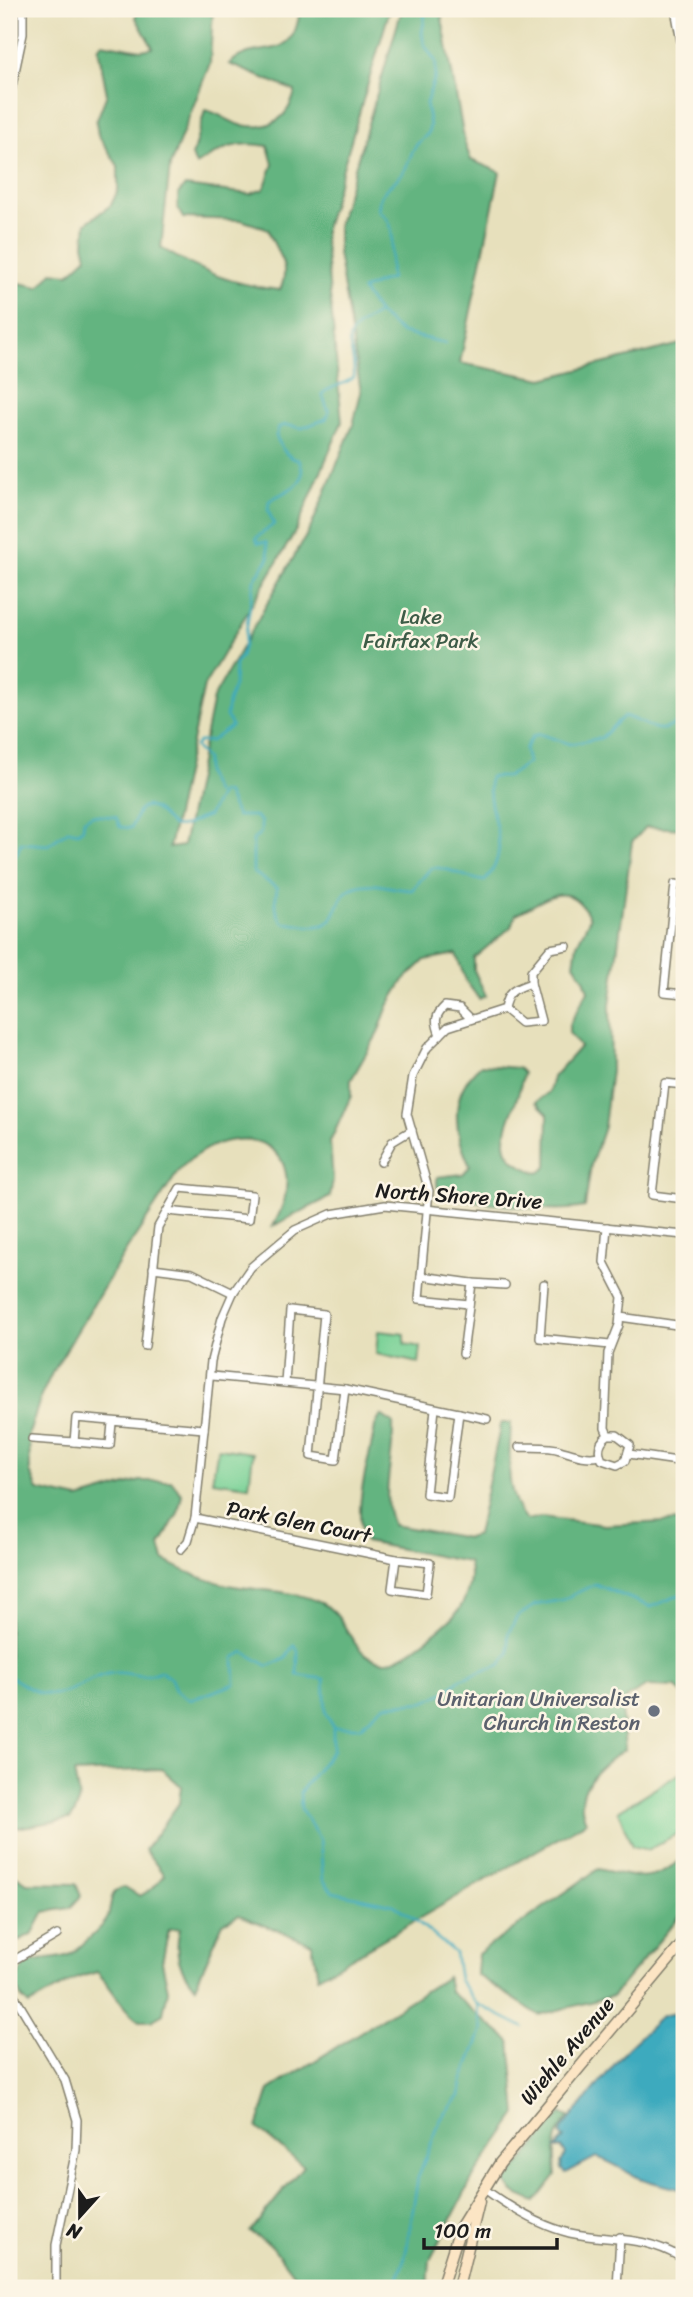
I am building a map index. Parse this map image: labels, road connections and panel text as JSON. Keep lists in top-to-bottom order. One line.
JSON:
{"streets":{"main road":["Wiehle Avenue"],"street":["North Shore Drive","Park Glen Court"]},"crossings":[["North Shore Drive","Park Glen Court"]],"parks":["Lake Fairfax Park"],"places":["Unitarian Universalist Church in Reston"],"scale_bar":"100 m","north":"bottom"}
